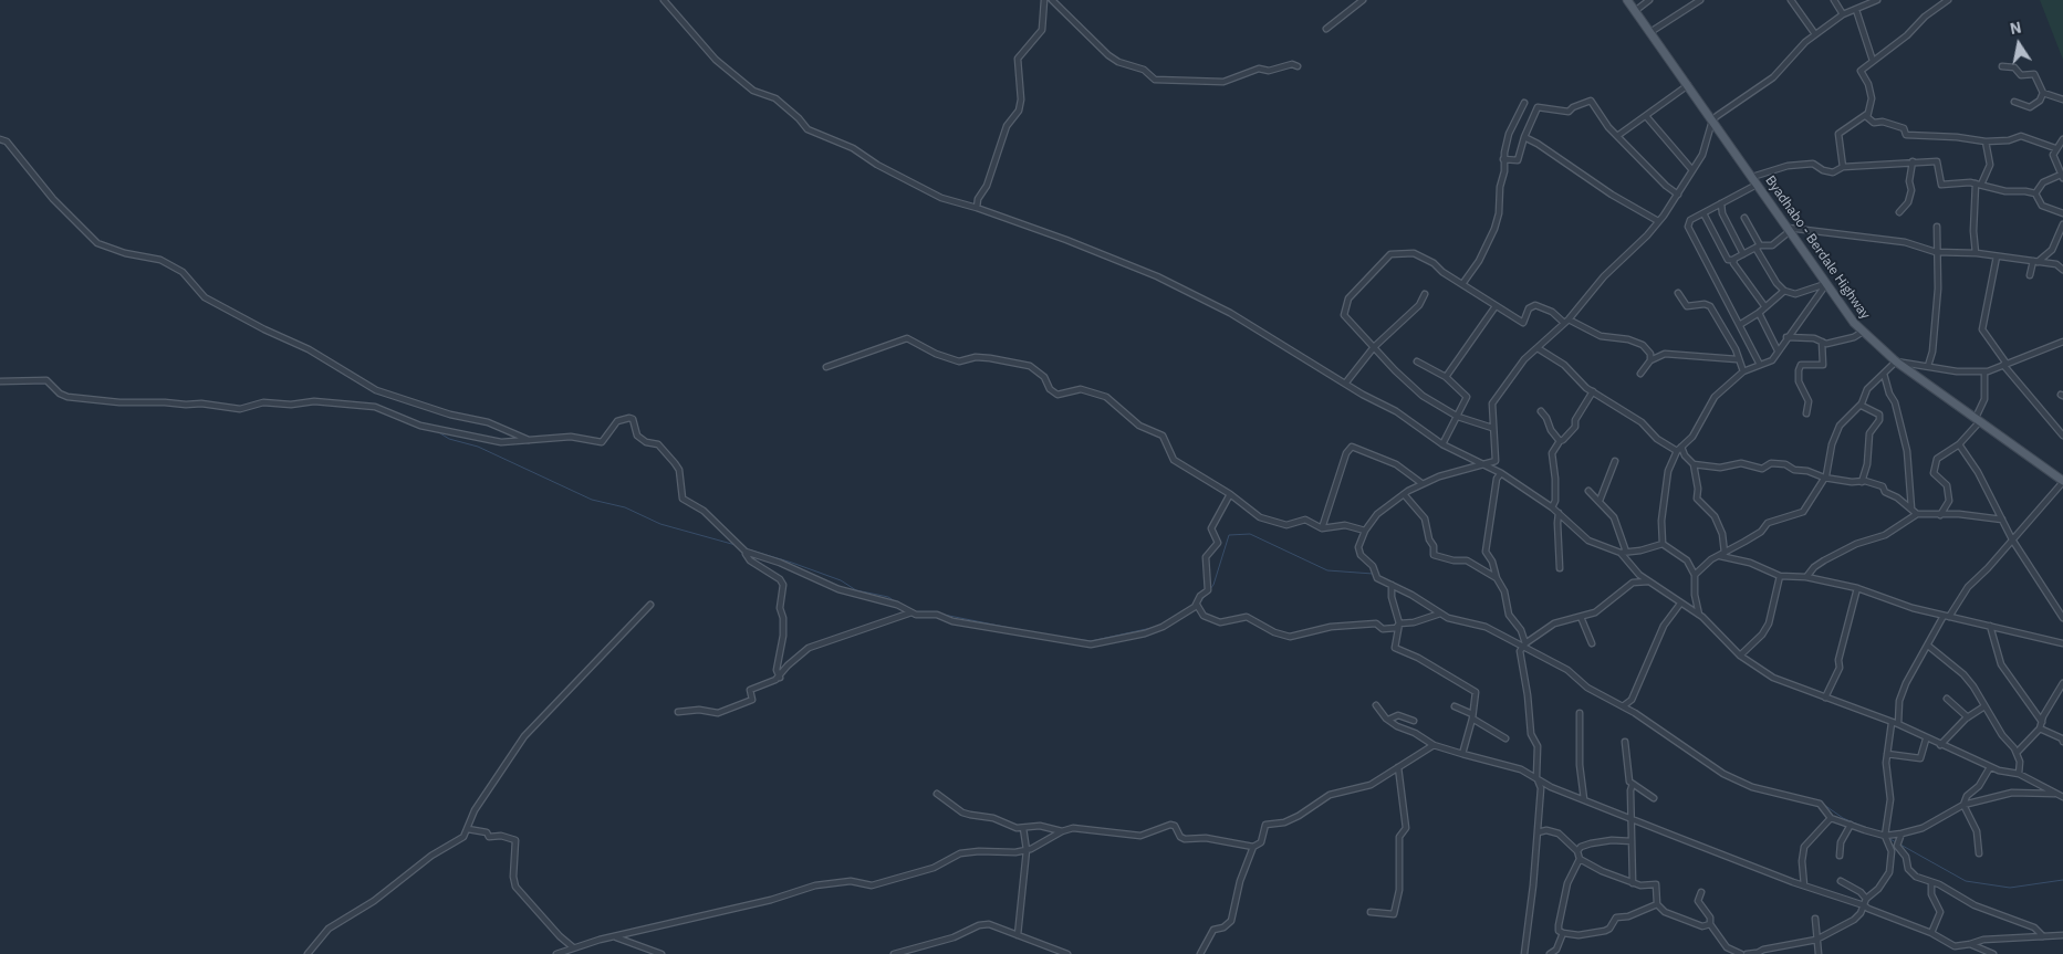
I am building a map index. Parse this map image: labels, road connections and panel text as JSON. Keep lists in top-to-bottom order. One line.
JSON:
{"streets":{"main road":["Byadhabo - Berdale Highway"]},"north":"top"}
